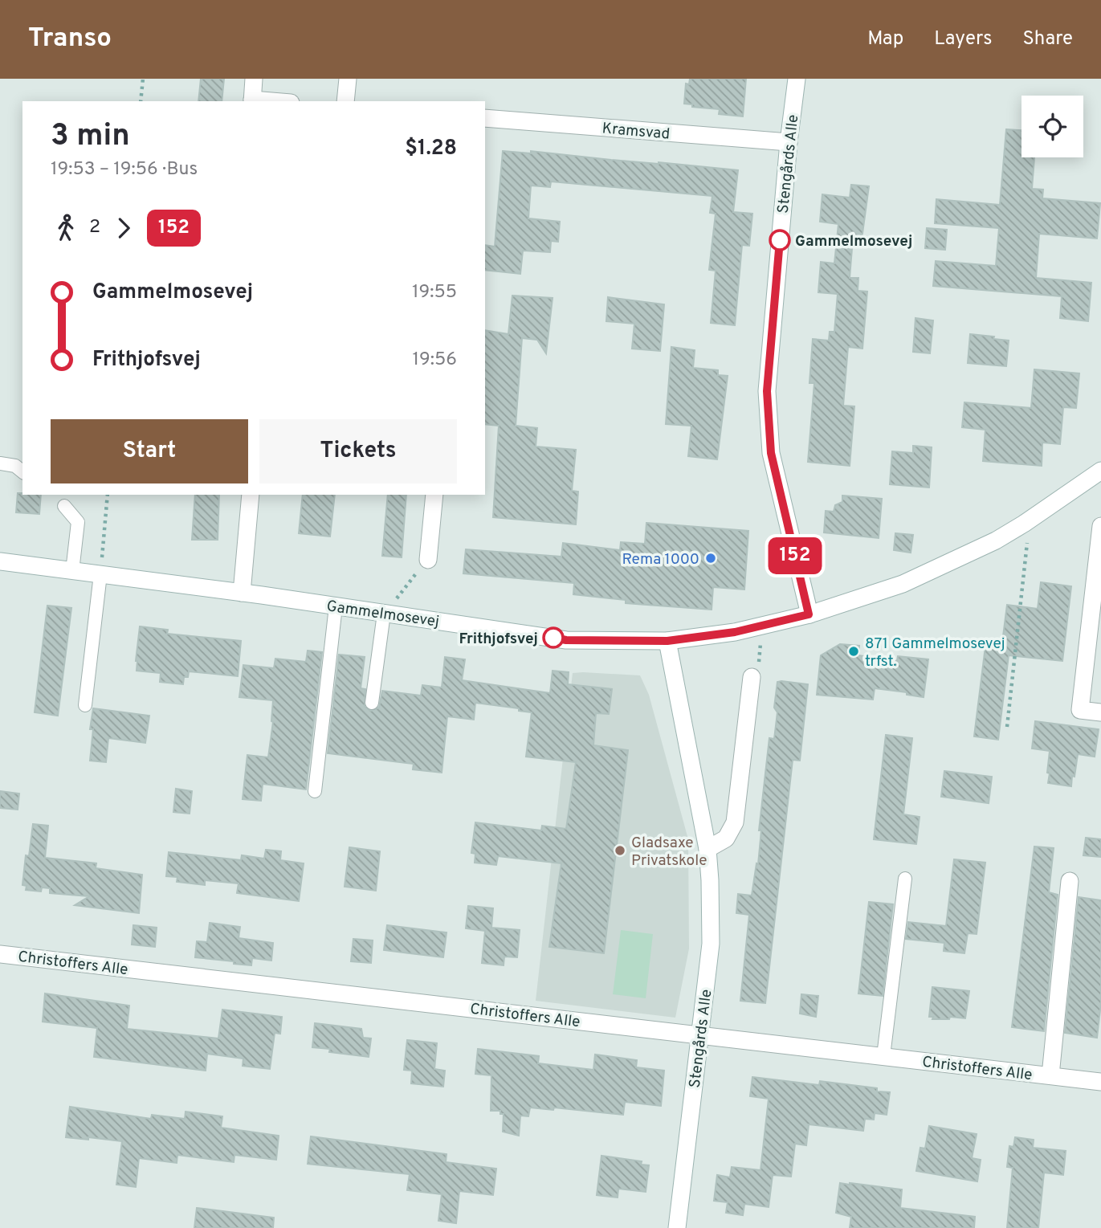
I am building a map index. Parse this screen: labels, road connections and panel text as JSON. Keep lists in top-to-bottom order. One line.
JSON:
{"streets":{"street":["Kramsvad","Stengårds Alle","Gammelmosevej","Christoffers Alle"]},"crossings":[["Kramsvad","Stengårds Alle"],["Stengårds Alle","Gammelmosevej"],["Stengårds Alle","Christoffers Alle"]],"places":["Gammelmosevej","Rema 1000","Frithjofsvej","871 Gammelmosevej trfst.","Gladsaxe Privatskole"],"lines":["bus line 152"],"page":{"header":"Transo","nav":["Map","Layers","Share"],"on_map":"152","heading":["3 min","19:53 – 19:56 · Bus","$1.28"],"legs":["2","152"],"list":[{"name":"Gammelmosevej","value":"19:55"},{"name":"Frithjofsvej","value":"19:56"}],"buttons":["Start","Tickets"]}}
